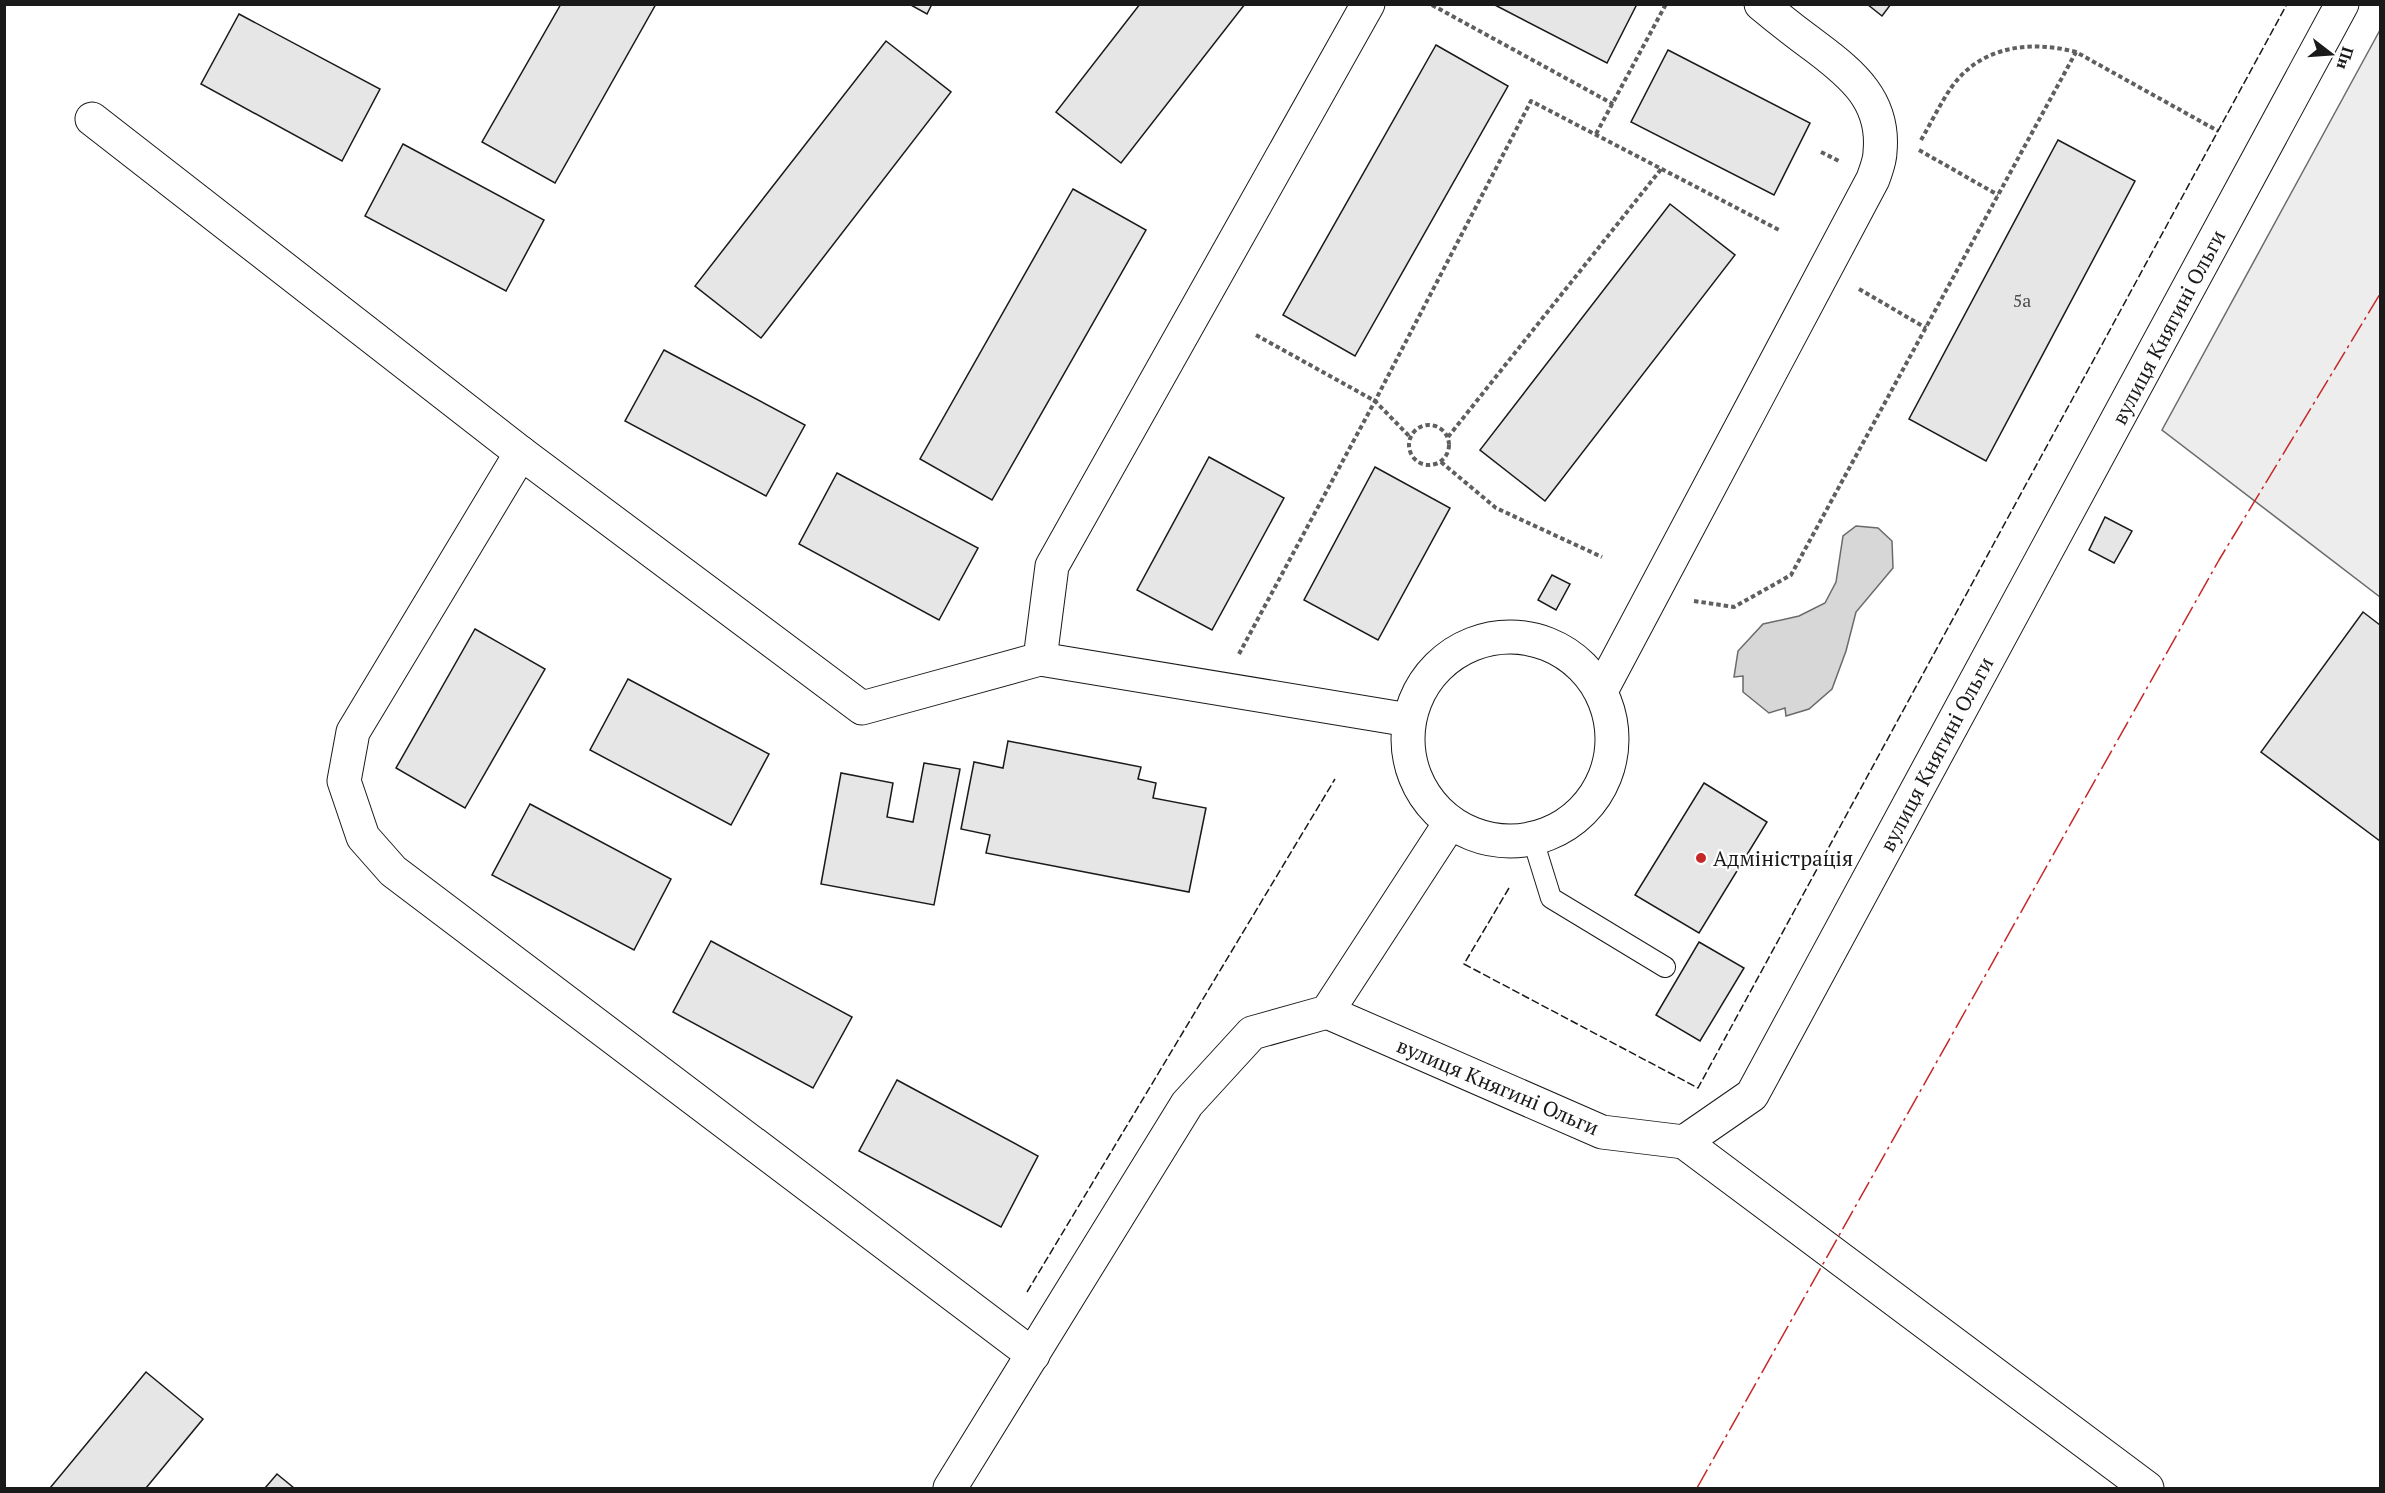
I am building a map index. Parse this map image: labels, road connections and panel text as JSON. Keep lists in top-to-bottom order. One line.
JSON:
{"streets":{"street":["вулиця Княгині Ольги"]},"places":["Адміністрація"],"house_numbers":["5а"],"north":"right"}
